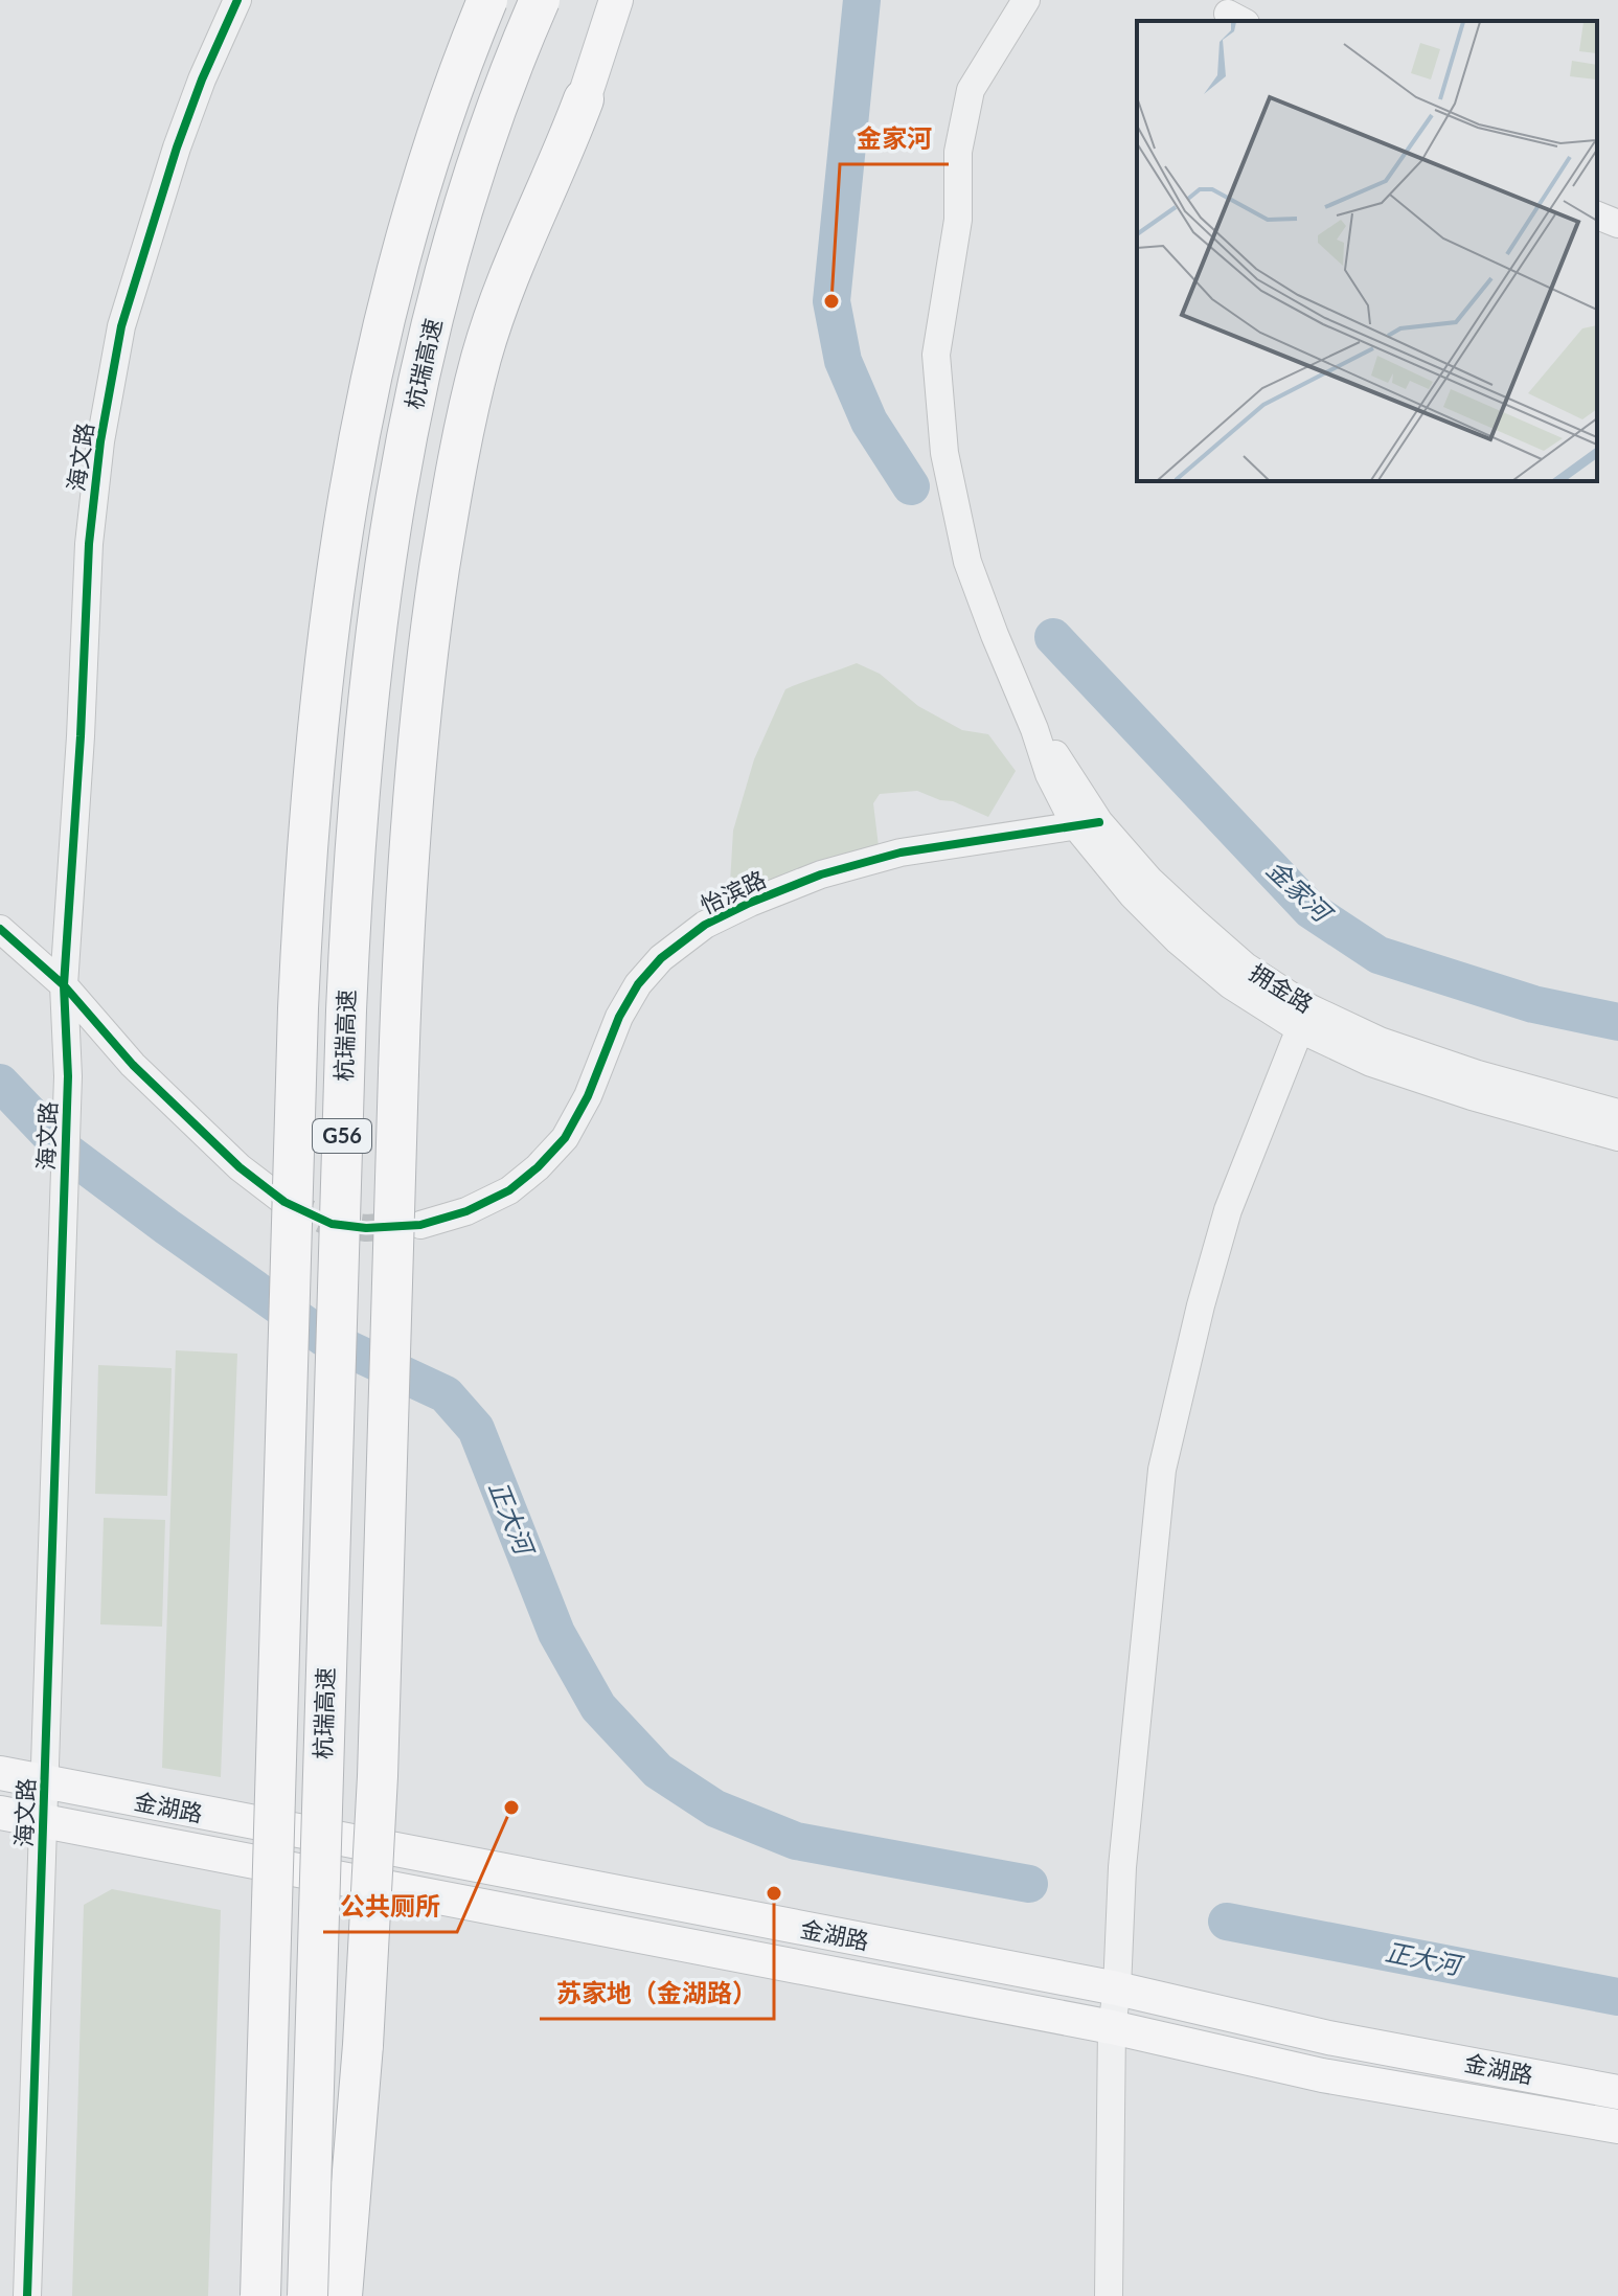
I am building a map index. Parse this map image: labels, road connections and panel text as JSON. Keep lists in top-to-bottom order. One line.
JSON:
{"streets":{"highway":["杭瑞高速","G56"],"main road":["金湖路"],"street":["海文路","怡滨路","拥金路"]},"crossings":[["海文路","金湖路"],["怡滨路","拥金路"]],"water":["金家河","正大河"],"places":["金家河","公共厕所","苏家地（金湖路）"]}
